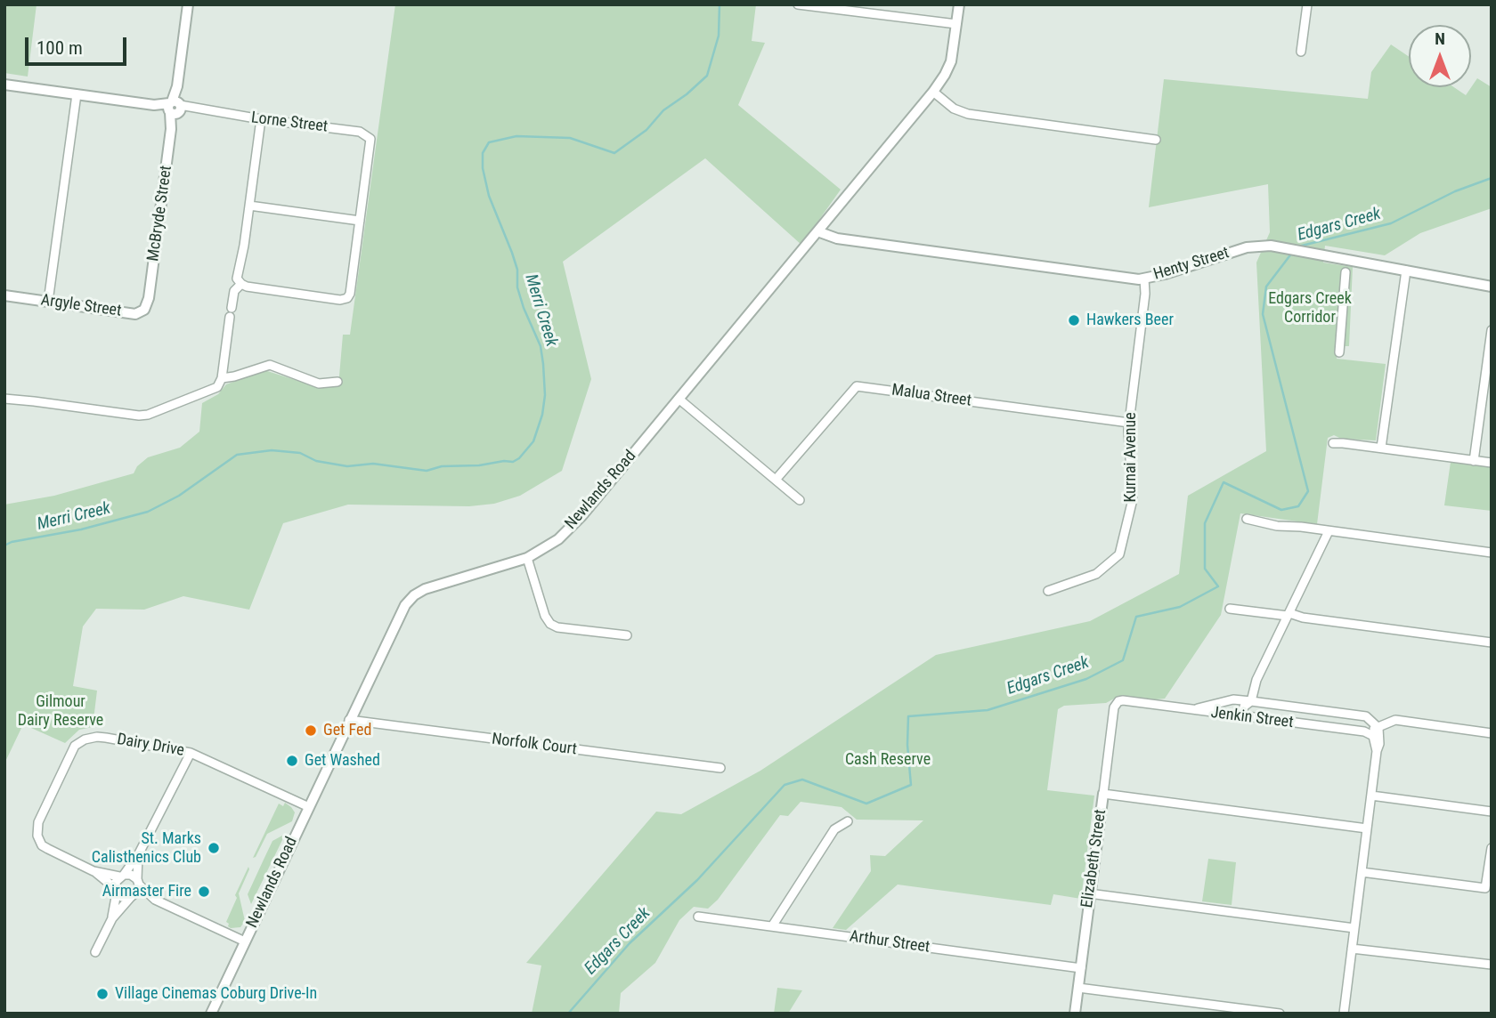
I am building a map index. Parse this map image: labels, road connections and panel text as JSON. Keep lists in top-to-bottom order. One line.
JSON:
{"streets":{"street":["Lorne Street","McBryde Street","Henty Street","Argyle Street","Malua Street","Kurnai Avenue","Newlands Road","Jenkin Street","Norfolk Court","Dairy Drive","Elizabeth Street","Arthur Street"]},"crossings":[["Lorne Street","McBryde Street"],["McBryde Street","Argyle Street"],["Henty Street","Kurnai Avenue"],["Henty Street","Newlands Road"],["Malua Street","Kurnai Avenue"],["Newlands Road","Norfolk Court"],["Newlands Road","Dairy Drive"],["Jenkin Street","Elizabeth Street"],["Elizabeth Street","Arthur Street"]],"water":["Edgars Creek","Merri Creek"],"parks":["Edgars Creek Corridor","Gilmour Dairy Reserve","Cash Reserve"],"places":["Hawkers Beer","Get Fed","Get Washed","St. Marks Calisthenics Club","Airmaster Fire","Village Cinemas Coburg Drive-In"],"scale_bar":"100 m","north":"top"}
